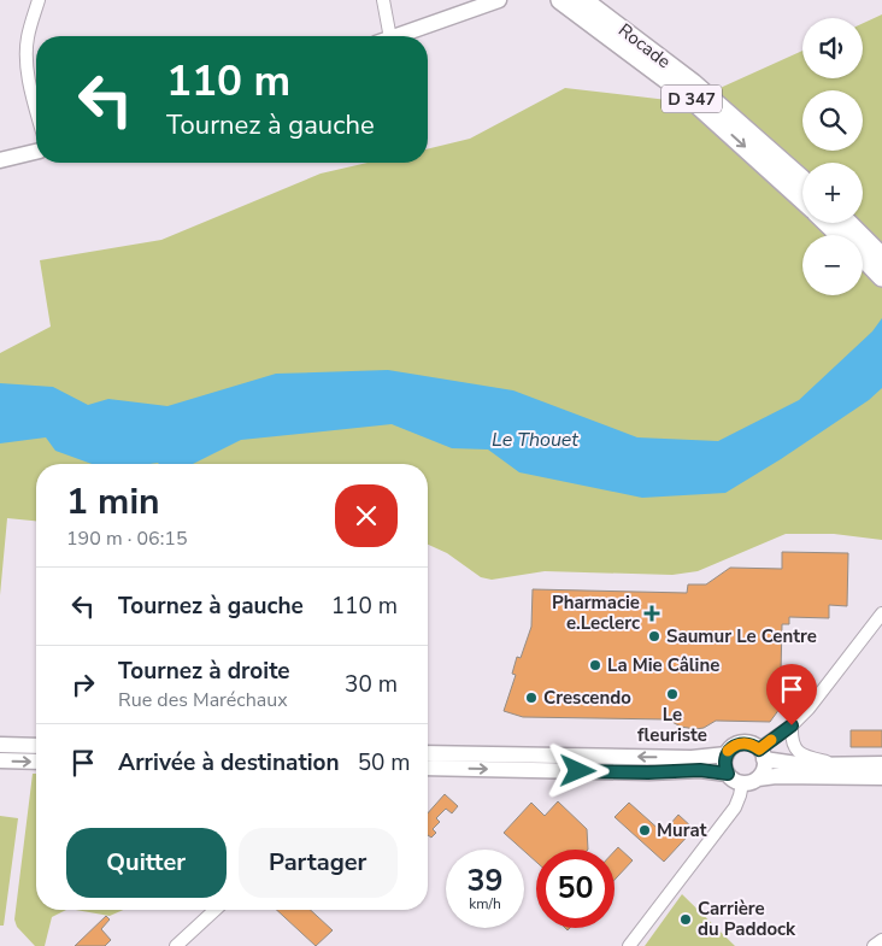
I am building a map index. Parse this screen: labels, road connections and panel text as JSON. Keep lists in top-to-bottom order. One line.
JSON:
{"streets":{"highway":["Rocade","D 347"]},"water":["Le Thouet"],"places":{"health":["Pharmacie e.Leclerc"],"other":["Saumur Le Centre","La Mie Câline","Le fleuriste","Crescendo","Murat","Carrière du Paddock"]},"page":{"map_buttons":["+","−"],"turn":["110 m","Tournez à gauche"],"heading":["1 min","190 m · 06:15"],"list":[{"name":"Tournez à gauche","value":"110 m"},{"name":"Tournez à droite","note":"Rue des Maréchaux","value":"30 m"},{"name":"Arrivée à destination","value":"50 m"}],"buttons":["Quitter","Partager"],"speed":"39 km/h","limit":"50"}}
